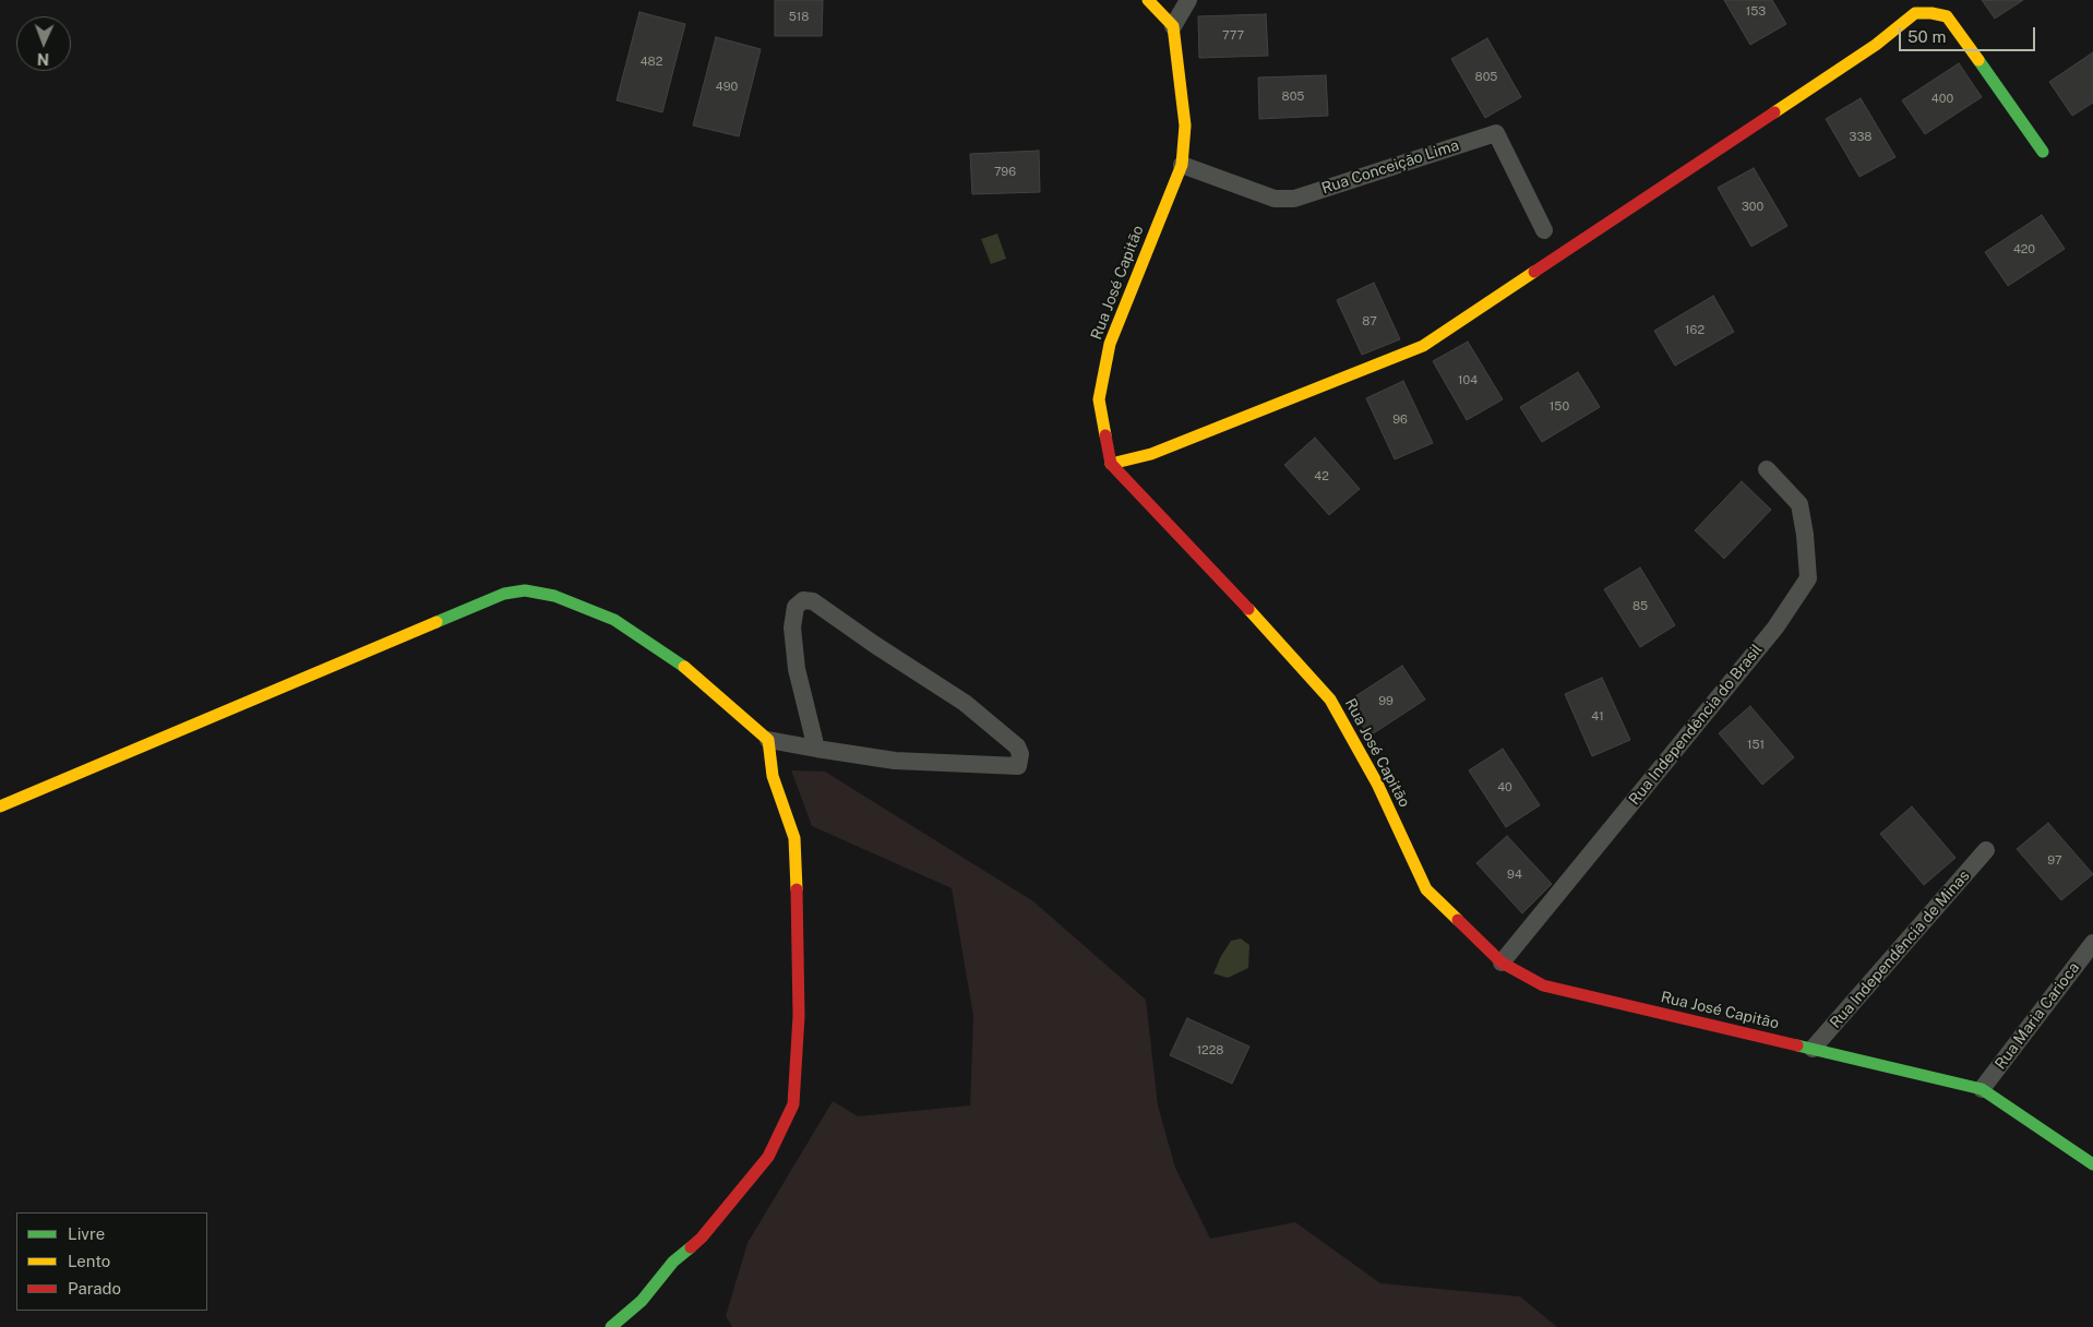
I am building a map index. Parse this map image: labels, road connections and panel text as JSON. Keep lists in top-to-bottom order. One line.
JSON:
{"streets":{"street":["Rua Conceição Lima","Rua José Capitão","Rua Independência do Brasil","Rua Independência de Minas","Rua Maria Carioca"]},"crossings":[["Rua Conceição Lima","Rua José Capitão"],["Rua José Capitão","Rua Independência do Brasil"],["Rua José Capitão","Rua Independência de Minas"],["Rua José Capitão","Rua Maria Carioca"]],"house_numbers":["153","518","777","482","805","490","805","400","338","796","300","420","87","162","104","150","96","42","85","99","41","151","40","97","94","1228"],"legend":["Livre","Lento","Parado"],"scale_bar":"50 m","north":"bottom"}
